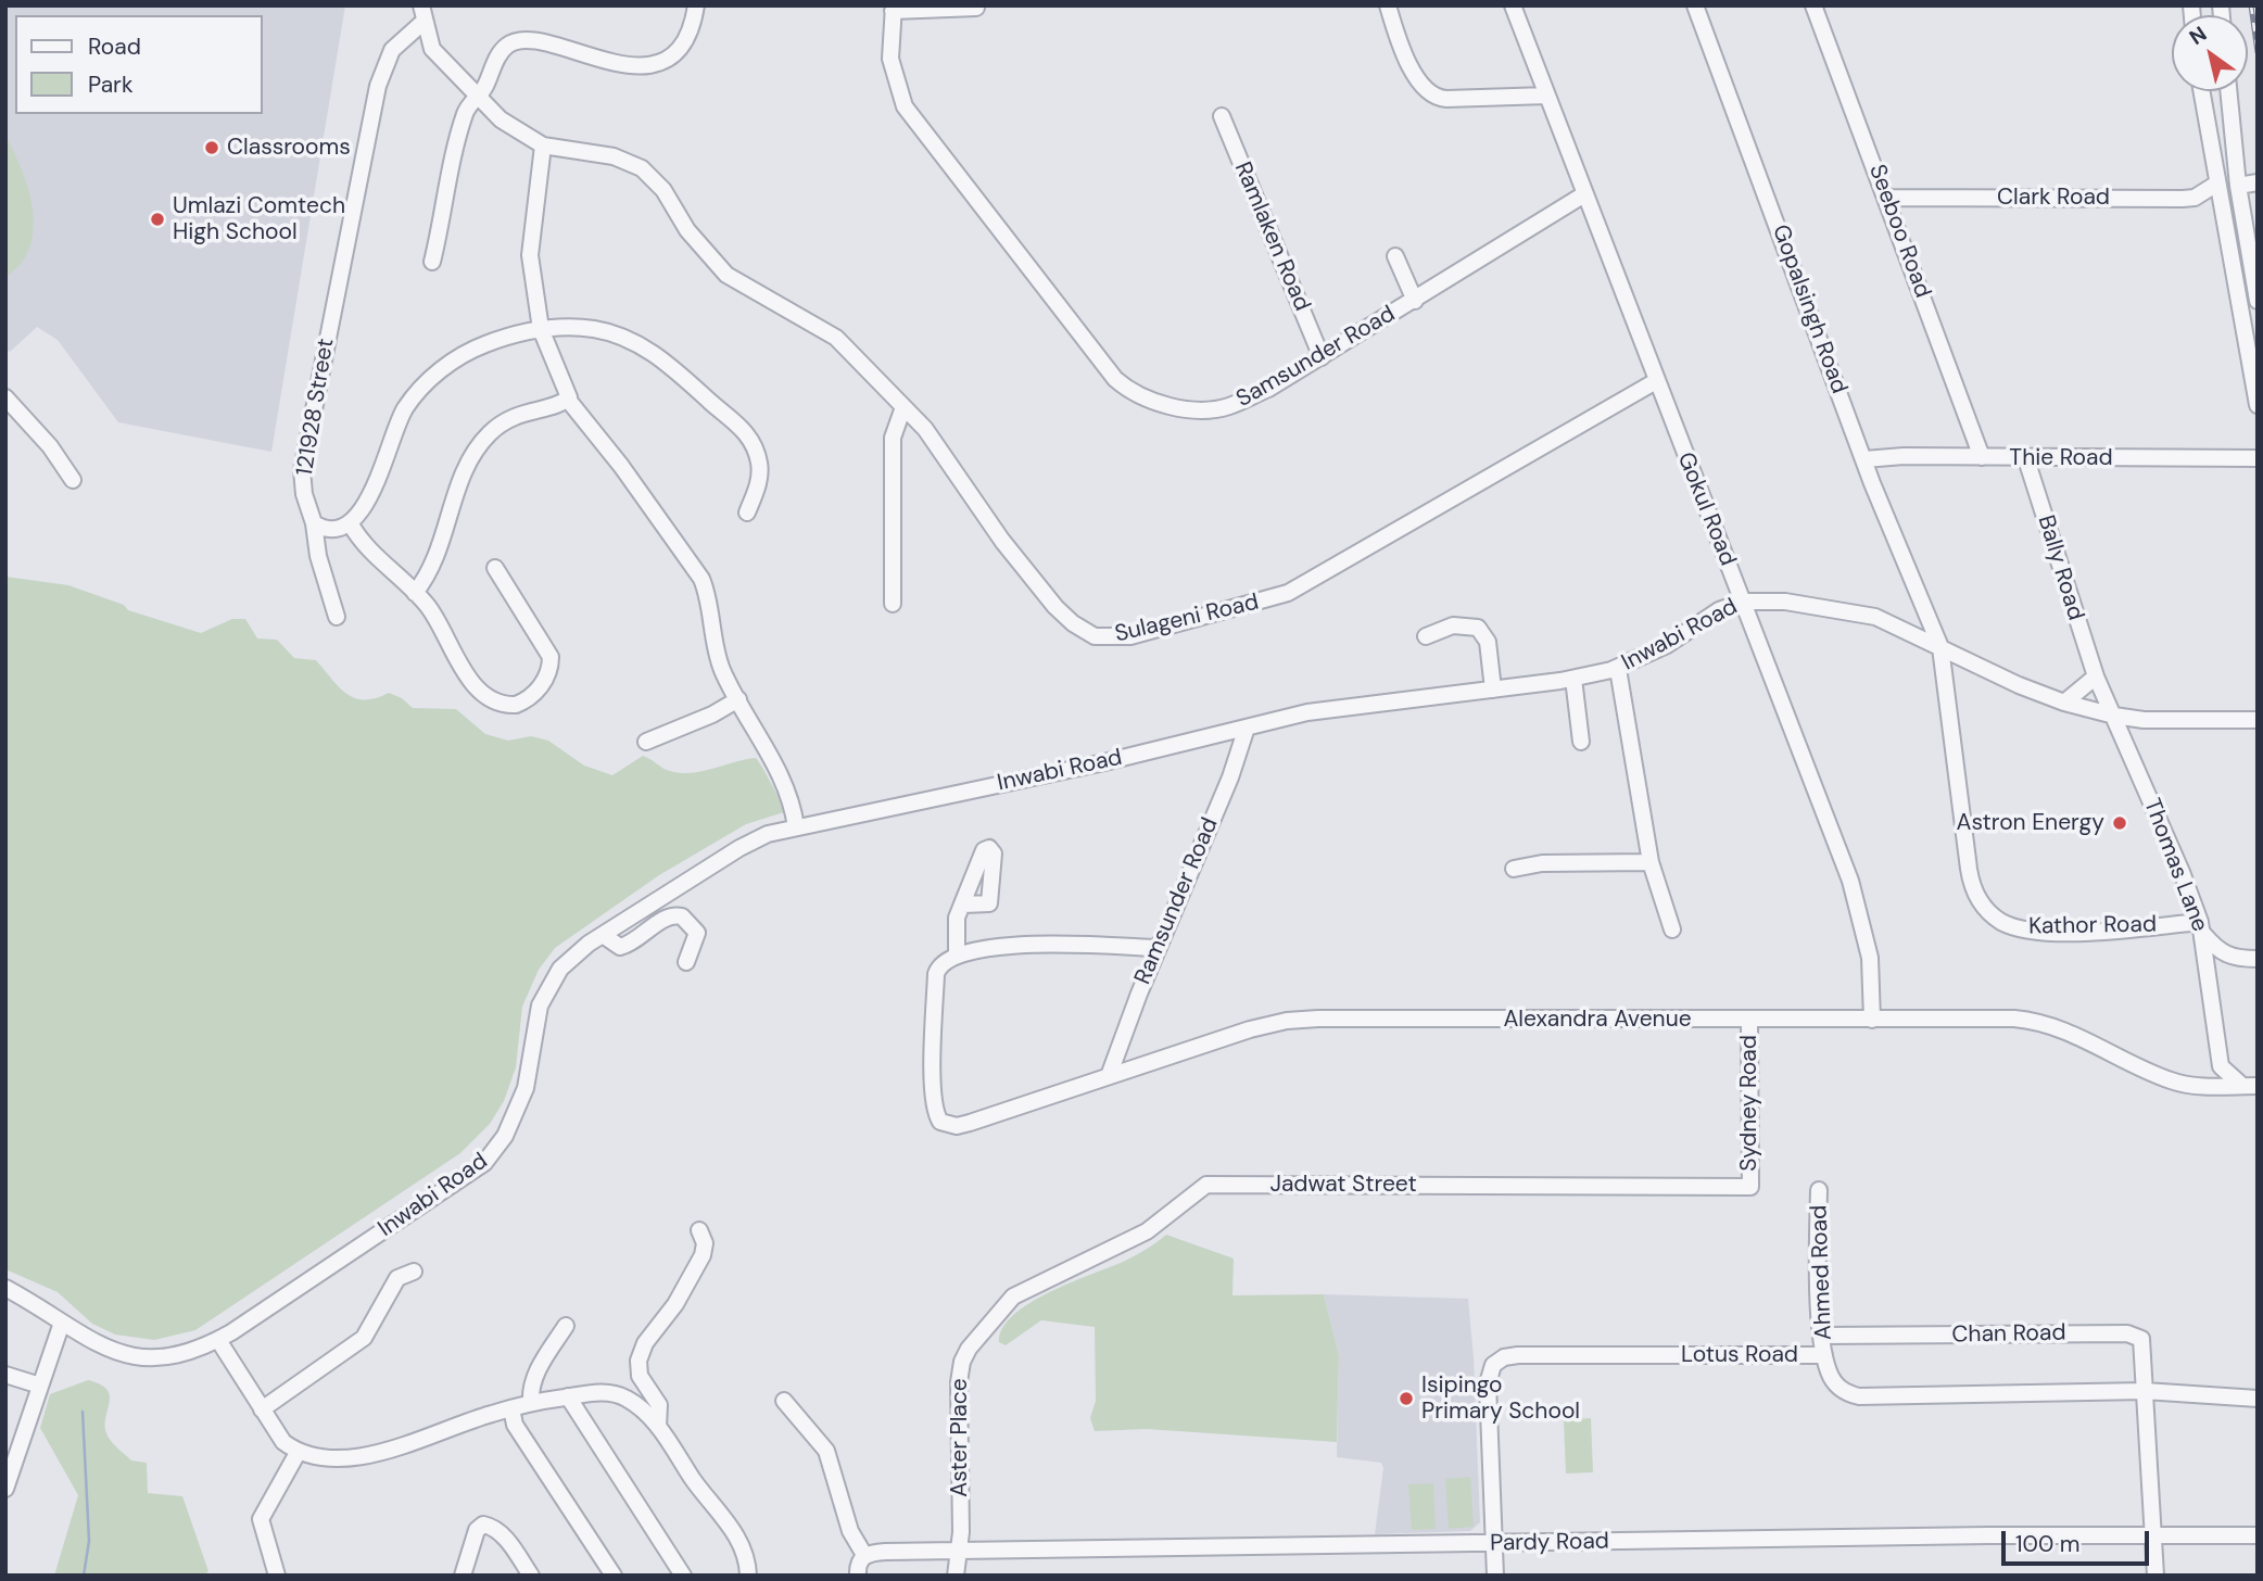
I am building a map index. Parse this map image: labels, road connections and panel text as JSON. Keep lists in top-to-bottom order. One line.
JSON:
{"streets":{"street":["Clark Road","Seeboo Road","Ramlaken Road","Gopalsingh Road","Samsunder Road","121928 Street","Thie Road","Gokul Road","Bally Road","Sulageni Road","Inwabi Road","Thomas Lane","Ramsunder Road","Kathor Road","Alexandra Avenue","Sydney Road","Jadwat Street","Ahmed Road","Chan Road","Lotus Road","Aster Place","Pardy Road"]},"crossings":[["Clark Road","Seeboo Road"],["Seeboo Road","Thie Road"],["Ramlaken Road","Samsunder Road"],["Gopalsingh Road","Thie Road"],["Gopalsingh Road","Inwabi Road"],["Gopalsingh Road","Kathor Road"],["Samsunder Road","Gokul Road"],["Thie Road","Bally Road"],["Gokul Road","Sulageni Road"],["Gokul Road","Inwabi Road"],["Gokul Road","Alexandra Avenue"],["Bally Road","Inwabi Road"],["Bally Road","Thomas Lane"],["Inwabi Road","Thomas Lane"],["Inwabi Road","Ramsunder Road"],["Inwabi Road","Kathor Road"],["Thomas Lane","Kathor Road"],["Ramsunder Road","Alexandra Avenue"],["Alexandra Avenue","Sydney Road"],["Sydney Road","Jadwat Street"],["Jadwat Street","Aster Place"],["Ahmed Road","Chan Road"],["Ahmed Road","Lotus Road"],["Chan Road","Lotus Road"],["Chan Road","Pardy Road"],["Lotus Road","Pardy Road"],["Aster Place","Pardy Road"]],"places":["Classrooms","Umlazi Comtech High School","Astron Energy","Isipingo Primary School"],"legend":["Road","Park"],"scale_bar":"100 m","north":"top left"}
